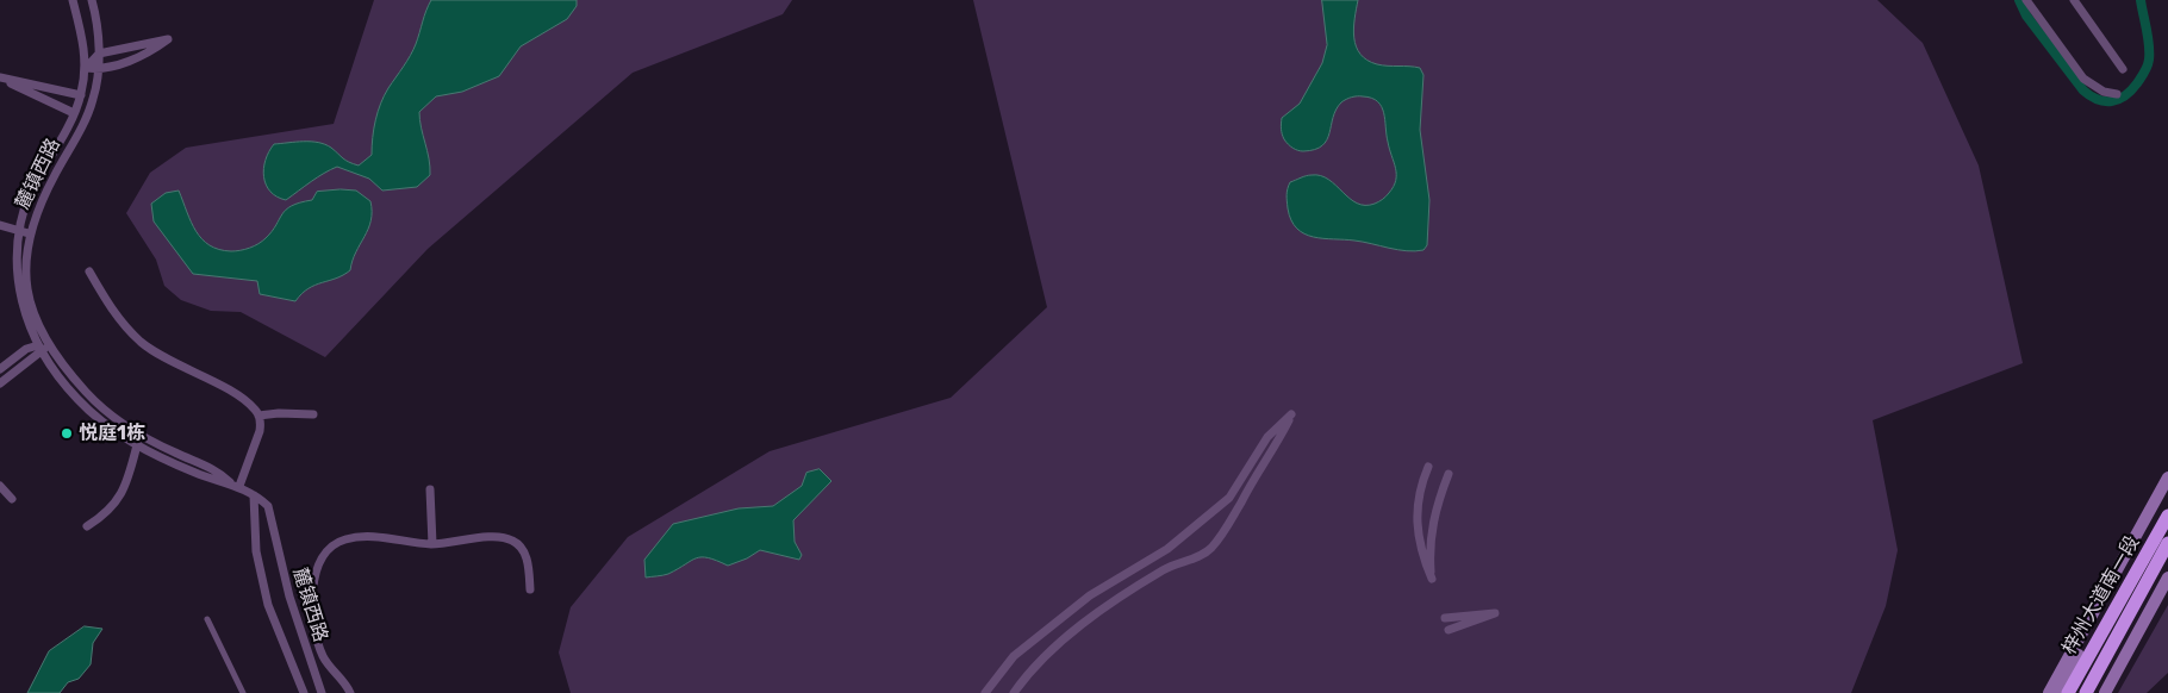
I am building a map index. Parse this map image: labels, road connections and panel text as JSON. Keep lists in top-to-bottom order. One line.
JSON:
{"streets":{"highway":["梓州大道南一段"],"street":["麓镇西路"]},"places":["悦庭1栋"]}
